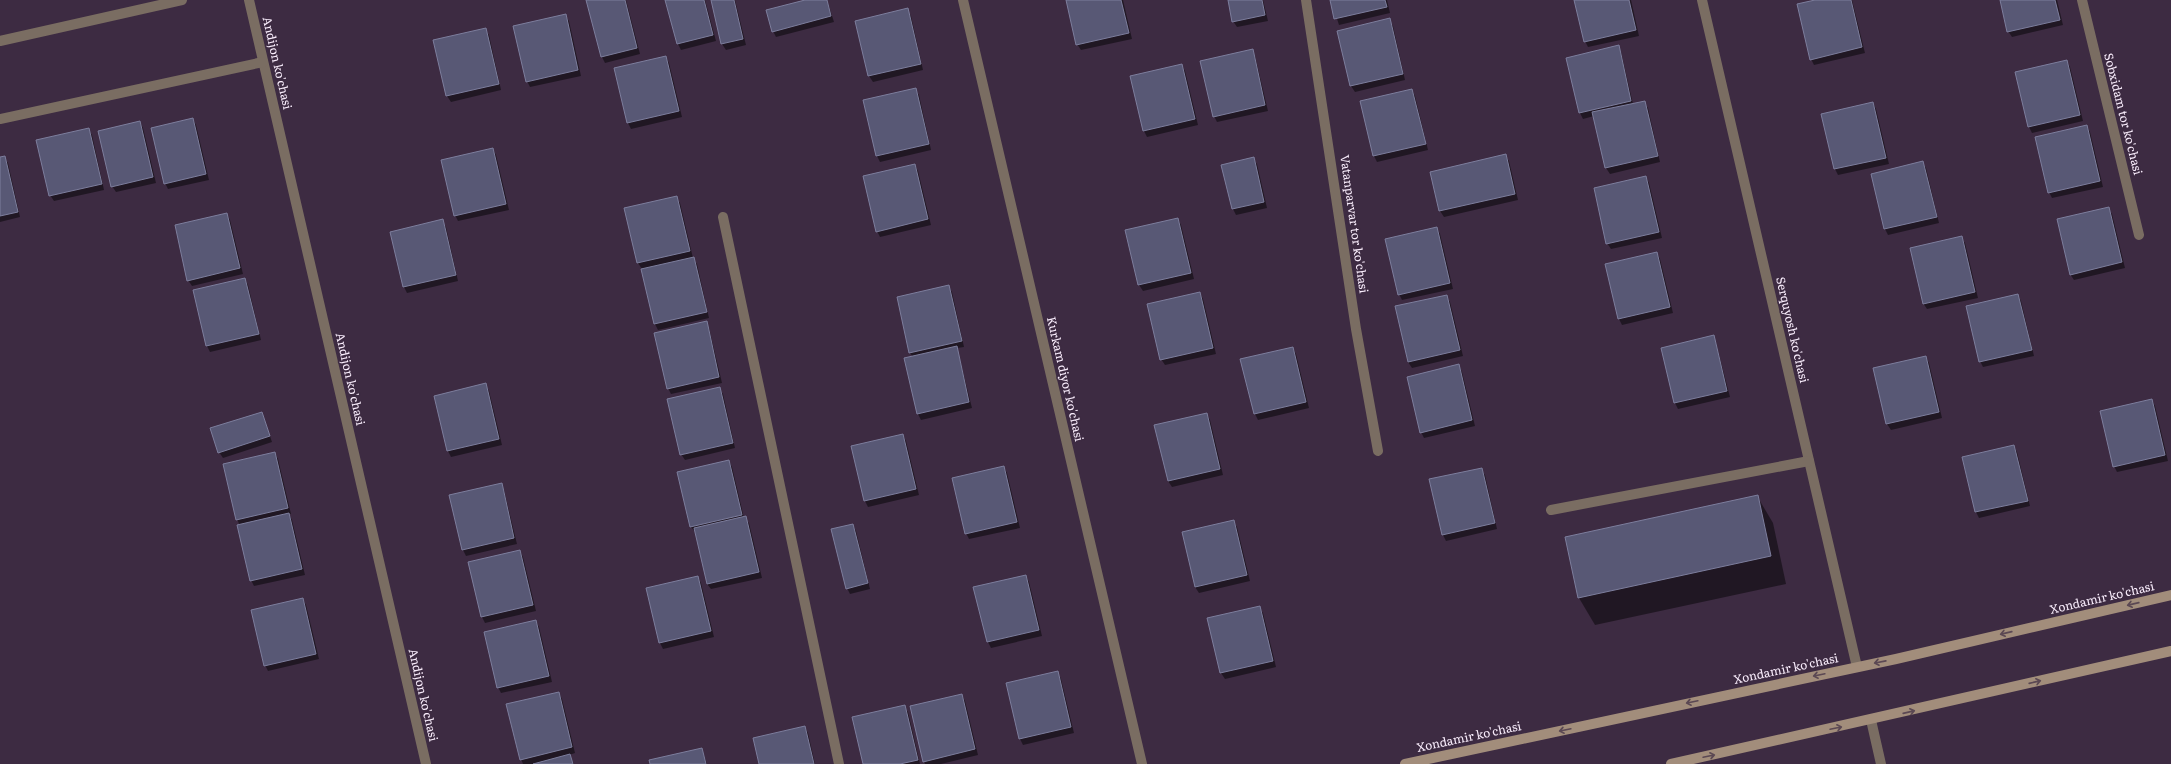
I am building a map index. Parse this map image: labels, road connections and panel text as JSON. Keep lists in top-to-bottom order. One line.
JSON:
{"streets":{"main road":["Xondamir ko'chasi"],"street":["Andijon ko'chasi","Sobxidam tor ko'chasi","Vatanparvar tor ko'chasi","Serquyosh ko'chasi","Kurkam diyor ko'chasi"]},"crossings":[["Serquyosh ko'chasi","Xondamir ko'chasi"]]}
